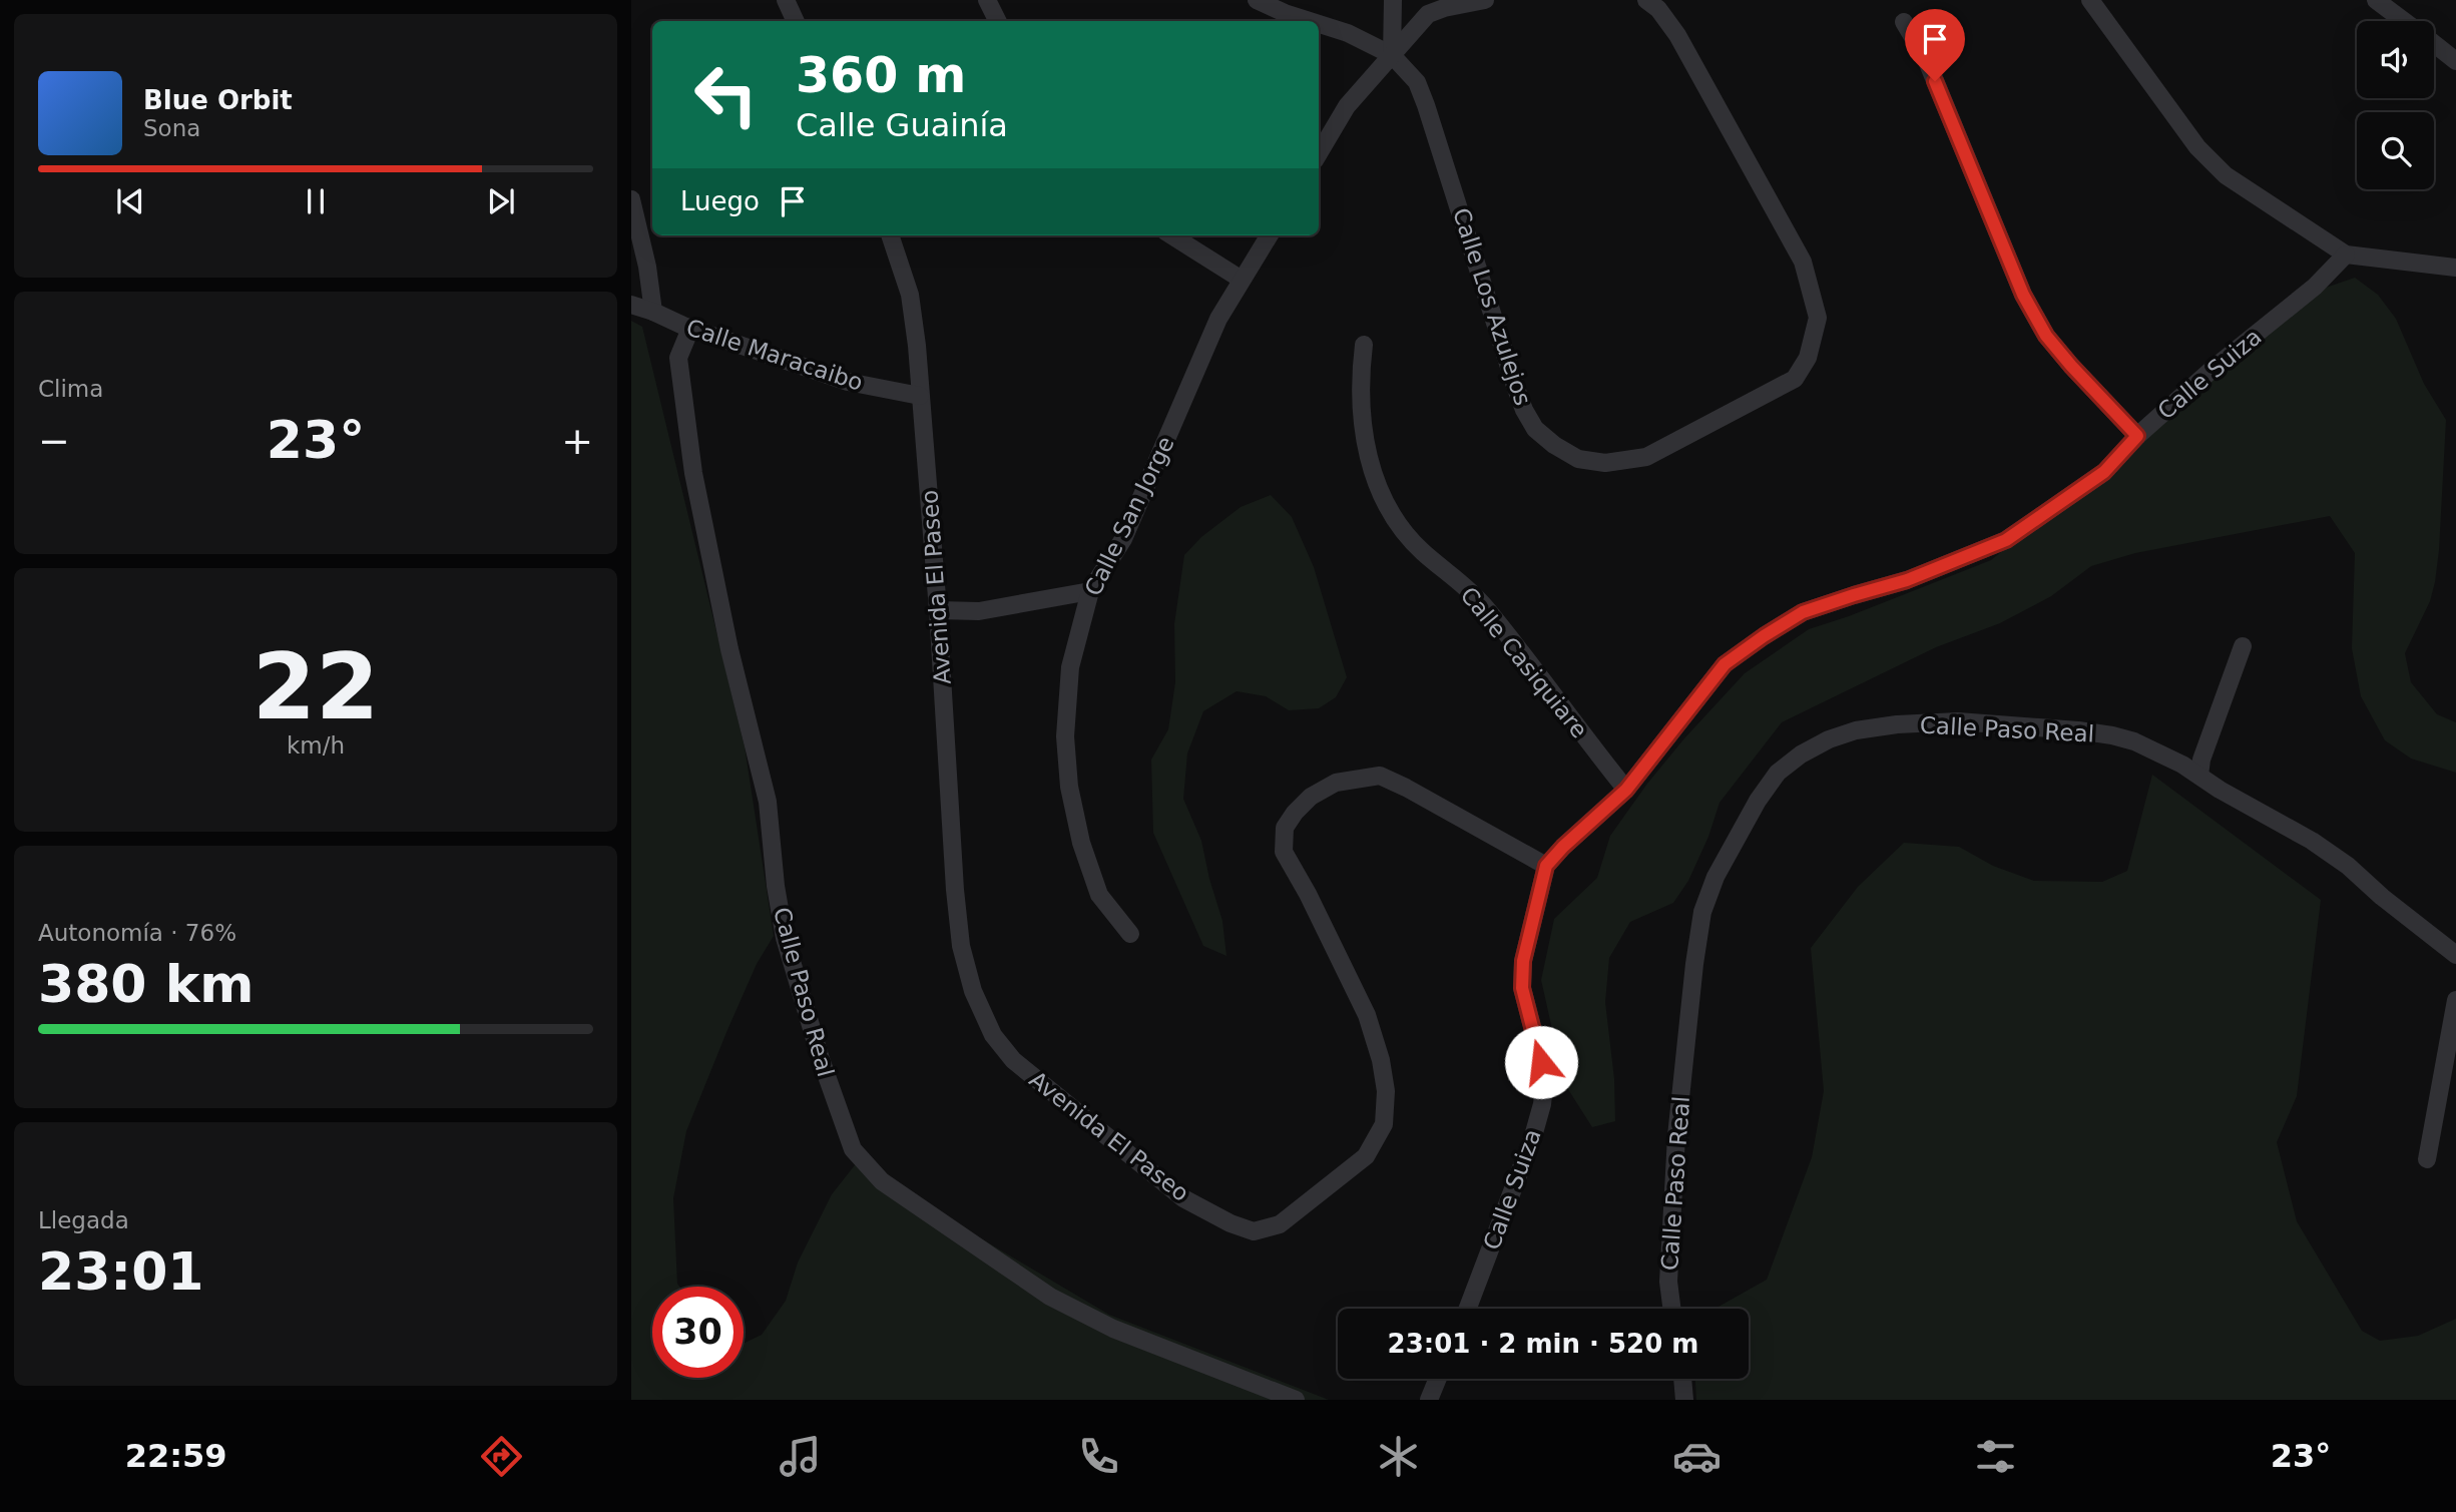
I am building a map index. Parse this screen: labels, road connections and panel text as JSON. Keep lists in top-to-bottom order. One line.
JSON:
{"streets":{"street":["Calle Los Azulejos","Calle Maracaibo","Calle Suiza","Calle San Jorge","Avenida El Paseo","Calle Casiquiare","Calle Paso Real"]},"crossings":[["Calle Maracaibo","Avenida El Paseo"],["Calle Maracaibo","Calle Paso Real"],["Calle Suiza","Avenida El Paseo"],["Calle Suiza","Calle Casiquiare"]],"page":{"turn":["360 m","Calle Guainía"],"song":["Blue Orbit","Sona"],"then":"Luego","tile":["Clima",["22","km/h"],["Autonomía · 76%","380 km"],["Llegada","23:01"]],"heat":["−","23°","+"],"limit":"30","trip":"23:01 · 2 min · 520 m","tabs":["22:59","23°"]}}
